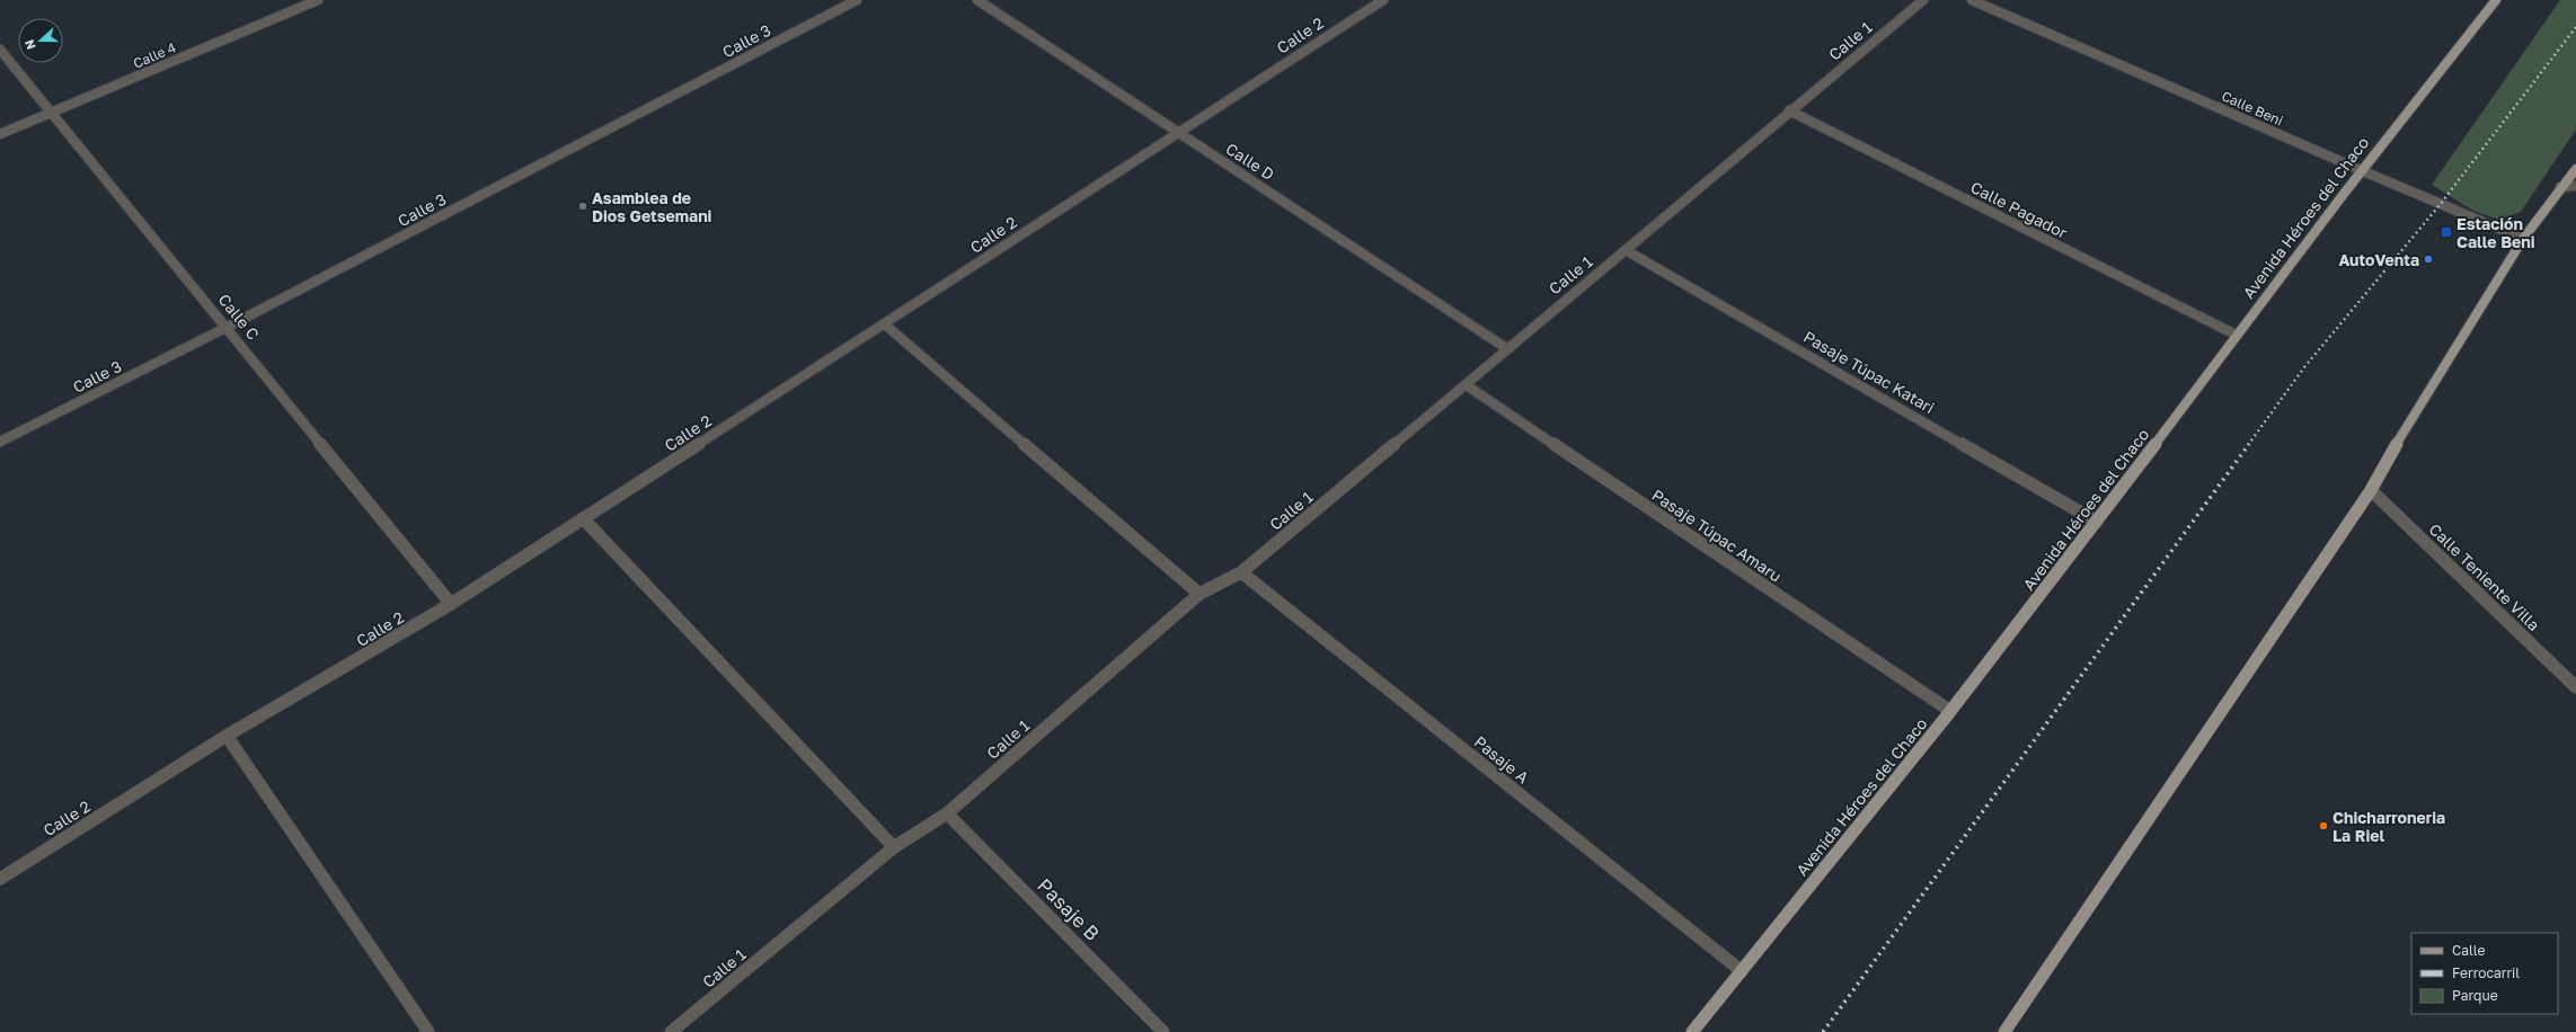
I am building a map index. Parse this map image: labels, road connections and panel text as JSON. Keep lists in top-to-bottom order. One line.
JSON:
{"streets":{"main road":["Avenida Héroes del Chaco"],"street":["Calle 2","Calle 3","Calle 1","Calle 4","Calle Beni","Calle D","Calle Pagador","Calle C","Pasaje Túpac Katari","Pasaje Túpac Amaru","Calle Teniente Villa","Pasaje A","Pasaje B"]},"crossings":[["Calle 2","Calle D"],["Calle 2","Calle C"],["Calle 3","Calle C"],["Calle 1","Calle D"],["Calle 1","Calle Pagador"],["Calle 1","Pasaje Túpac Katari"],["Calle 1","Pasaje Túpac Amaru"],["Calle 1","Pasaje A"],["Calle 1","Pasaje B"],["Calle 4","Calle C"],["Calle Beni","Avenida Héroes del Chaco"],["Calle Pagador","Avenida Héroes del Chaco"],["Avenida Héroes del Chaco","Pasaje Túpac Katari"],["Avenida Héroes del Chaco","Pasaje Túpac Amaru"],["Avenida Héroes del Chaco","Pasaje A"]],"places":{"other":["Asamblea de Dios Getsemani","AutoVenta","Chicharroneria La Riel"],"transit":["Estación Calle Beni"]},"legend":["Calle","Ferrocarril","Parque"],"north":"left"}
